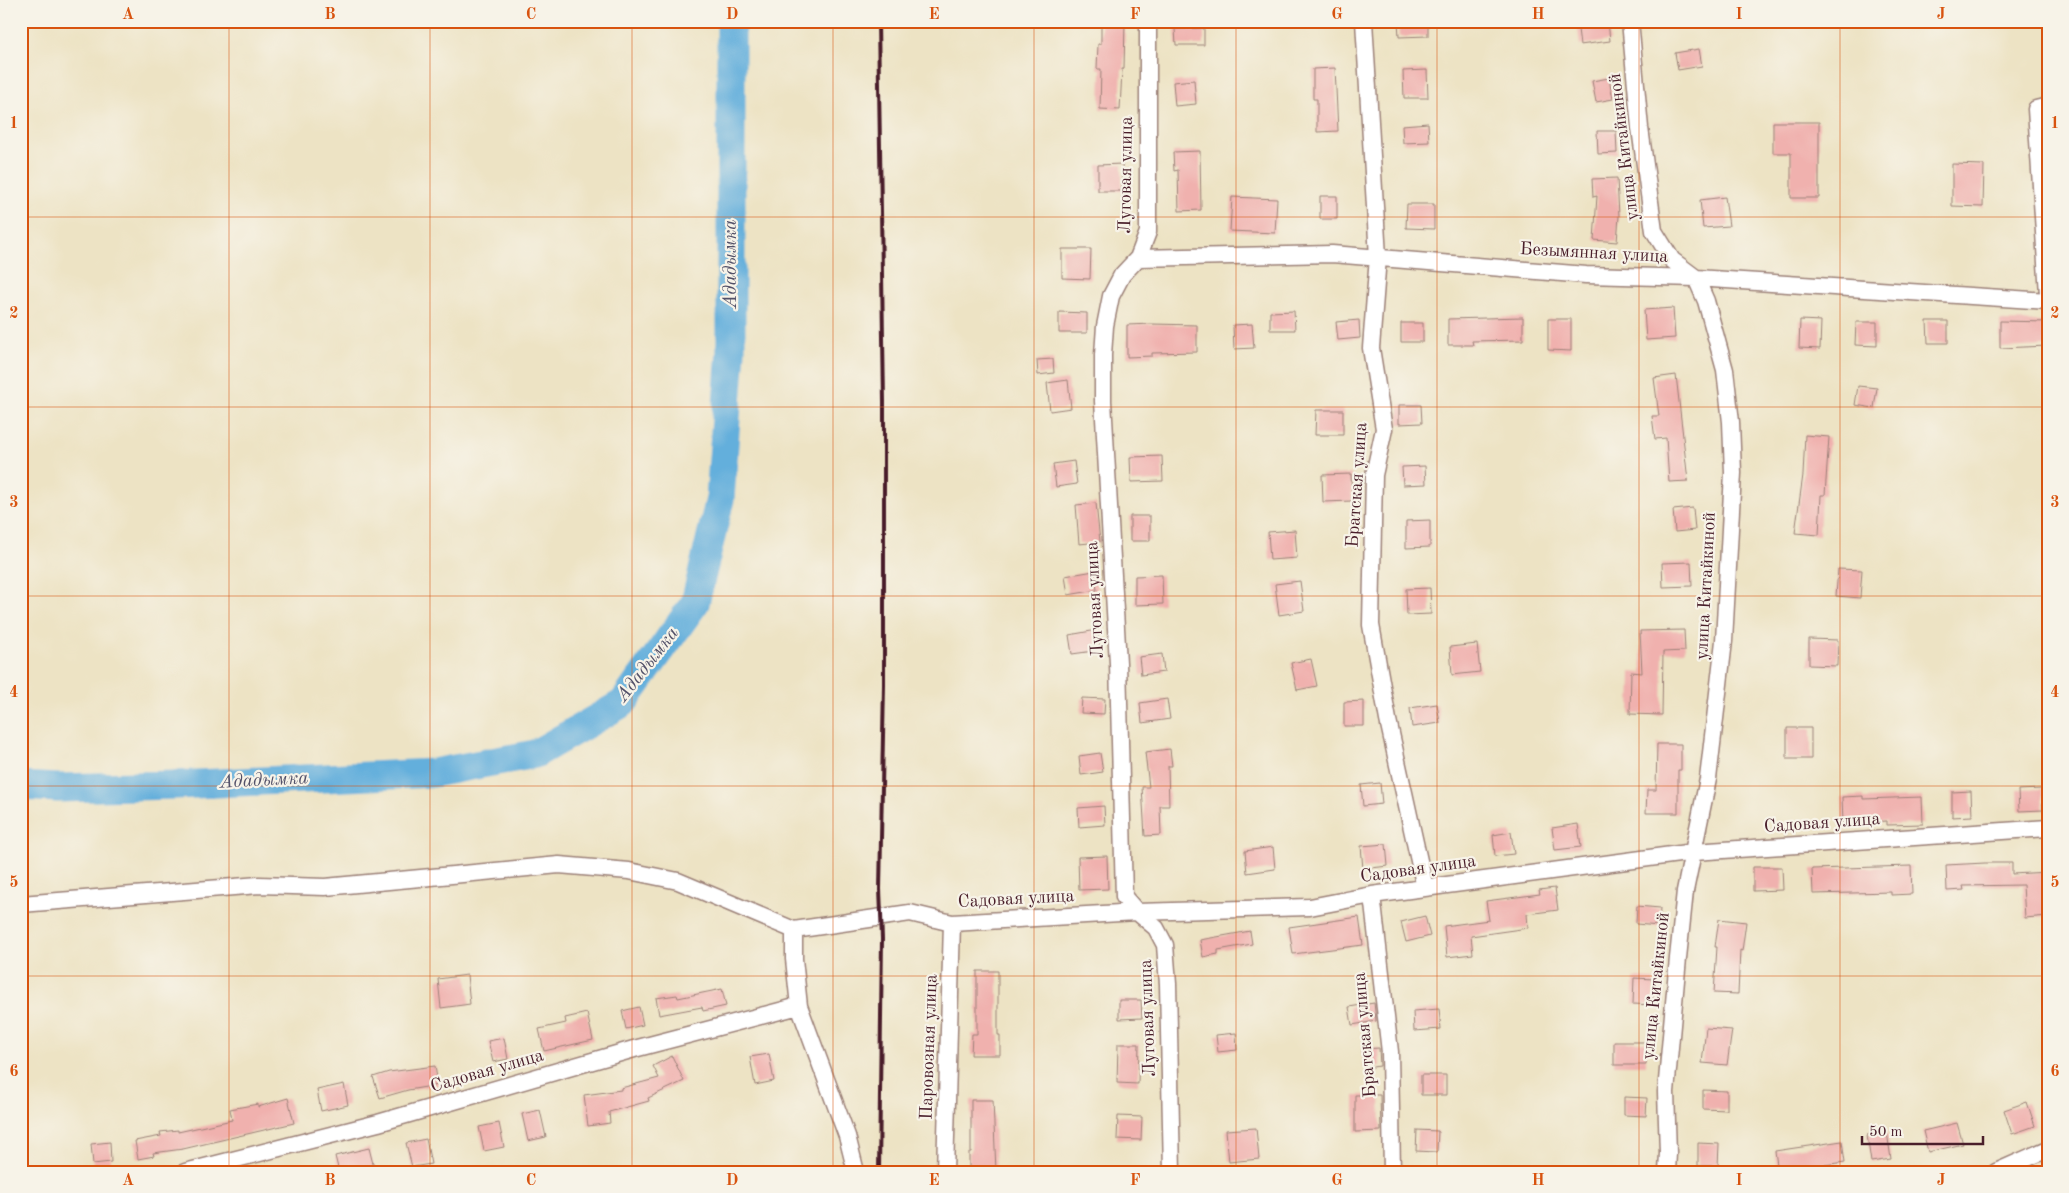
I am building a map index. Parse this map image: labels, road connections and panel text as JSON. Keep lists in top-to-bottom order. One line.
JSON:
{"streets":{"street":["улица Китайкиной","Луговая улица","Безымянная улица","Братская улица","Садовая улица","Паровозная улица"]},"crossings":[["улица Китайкиной","Безымянная улица"],["улица Китайкиной","Садовая улица"],["Луговая улица","Безымянная улица"],["Луговая улица","Садовая улица"],["Безымянная улица","Братская улица"],["Братская улица","Садовая улица"],["Садовая улица","Паровозная улица"]],"water":["Ададымка"],"scale_bar":"50 m","grid":{"columns":["A","B","C","D","E","F","G","H","I","J"],"rows":["1","2","3","4","5","6"]}}
